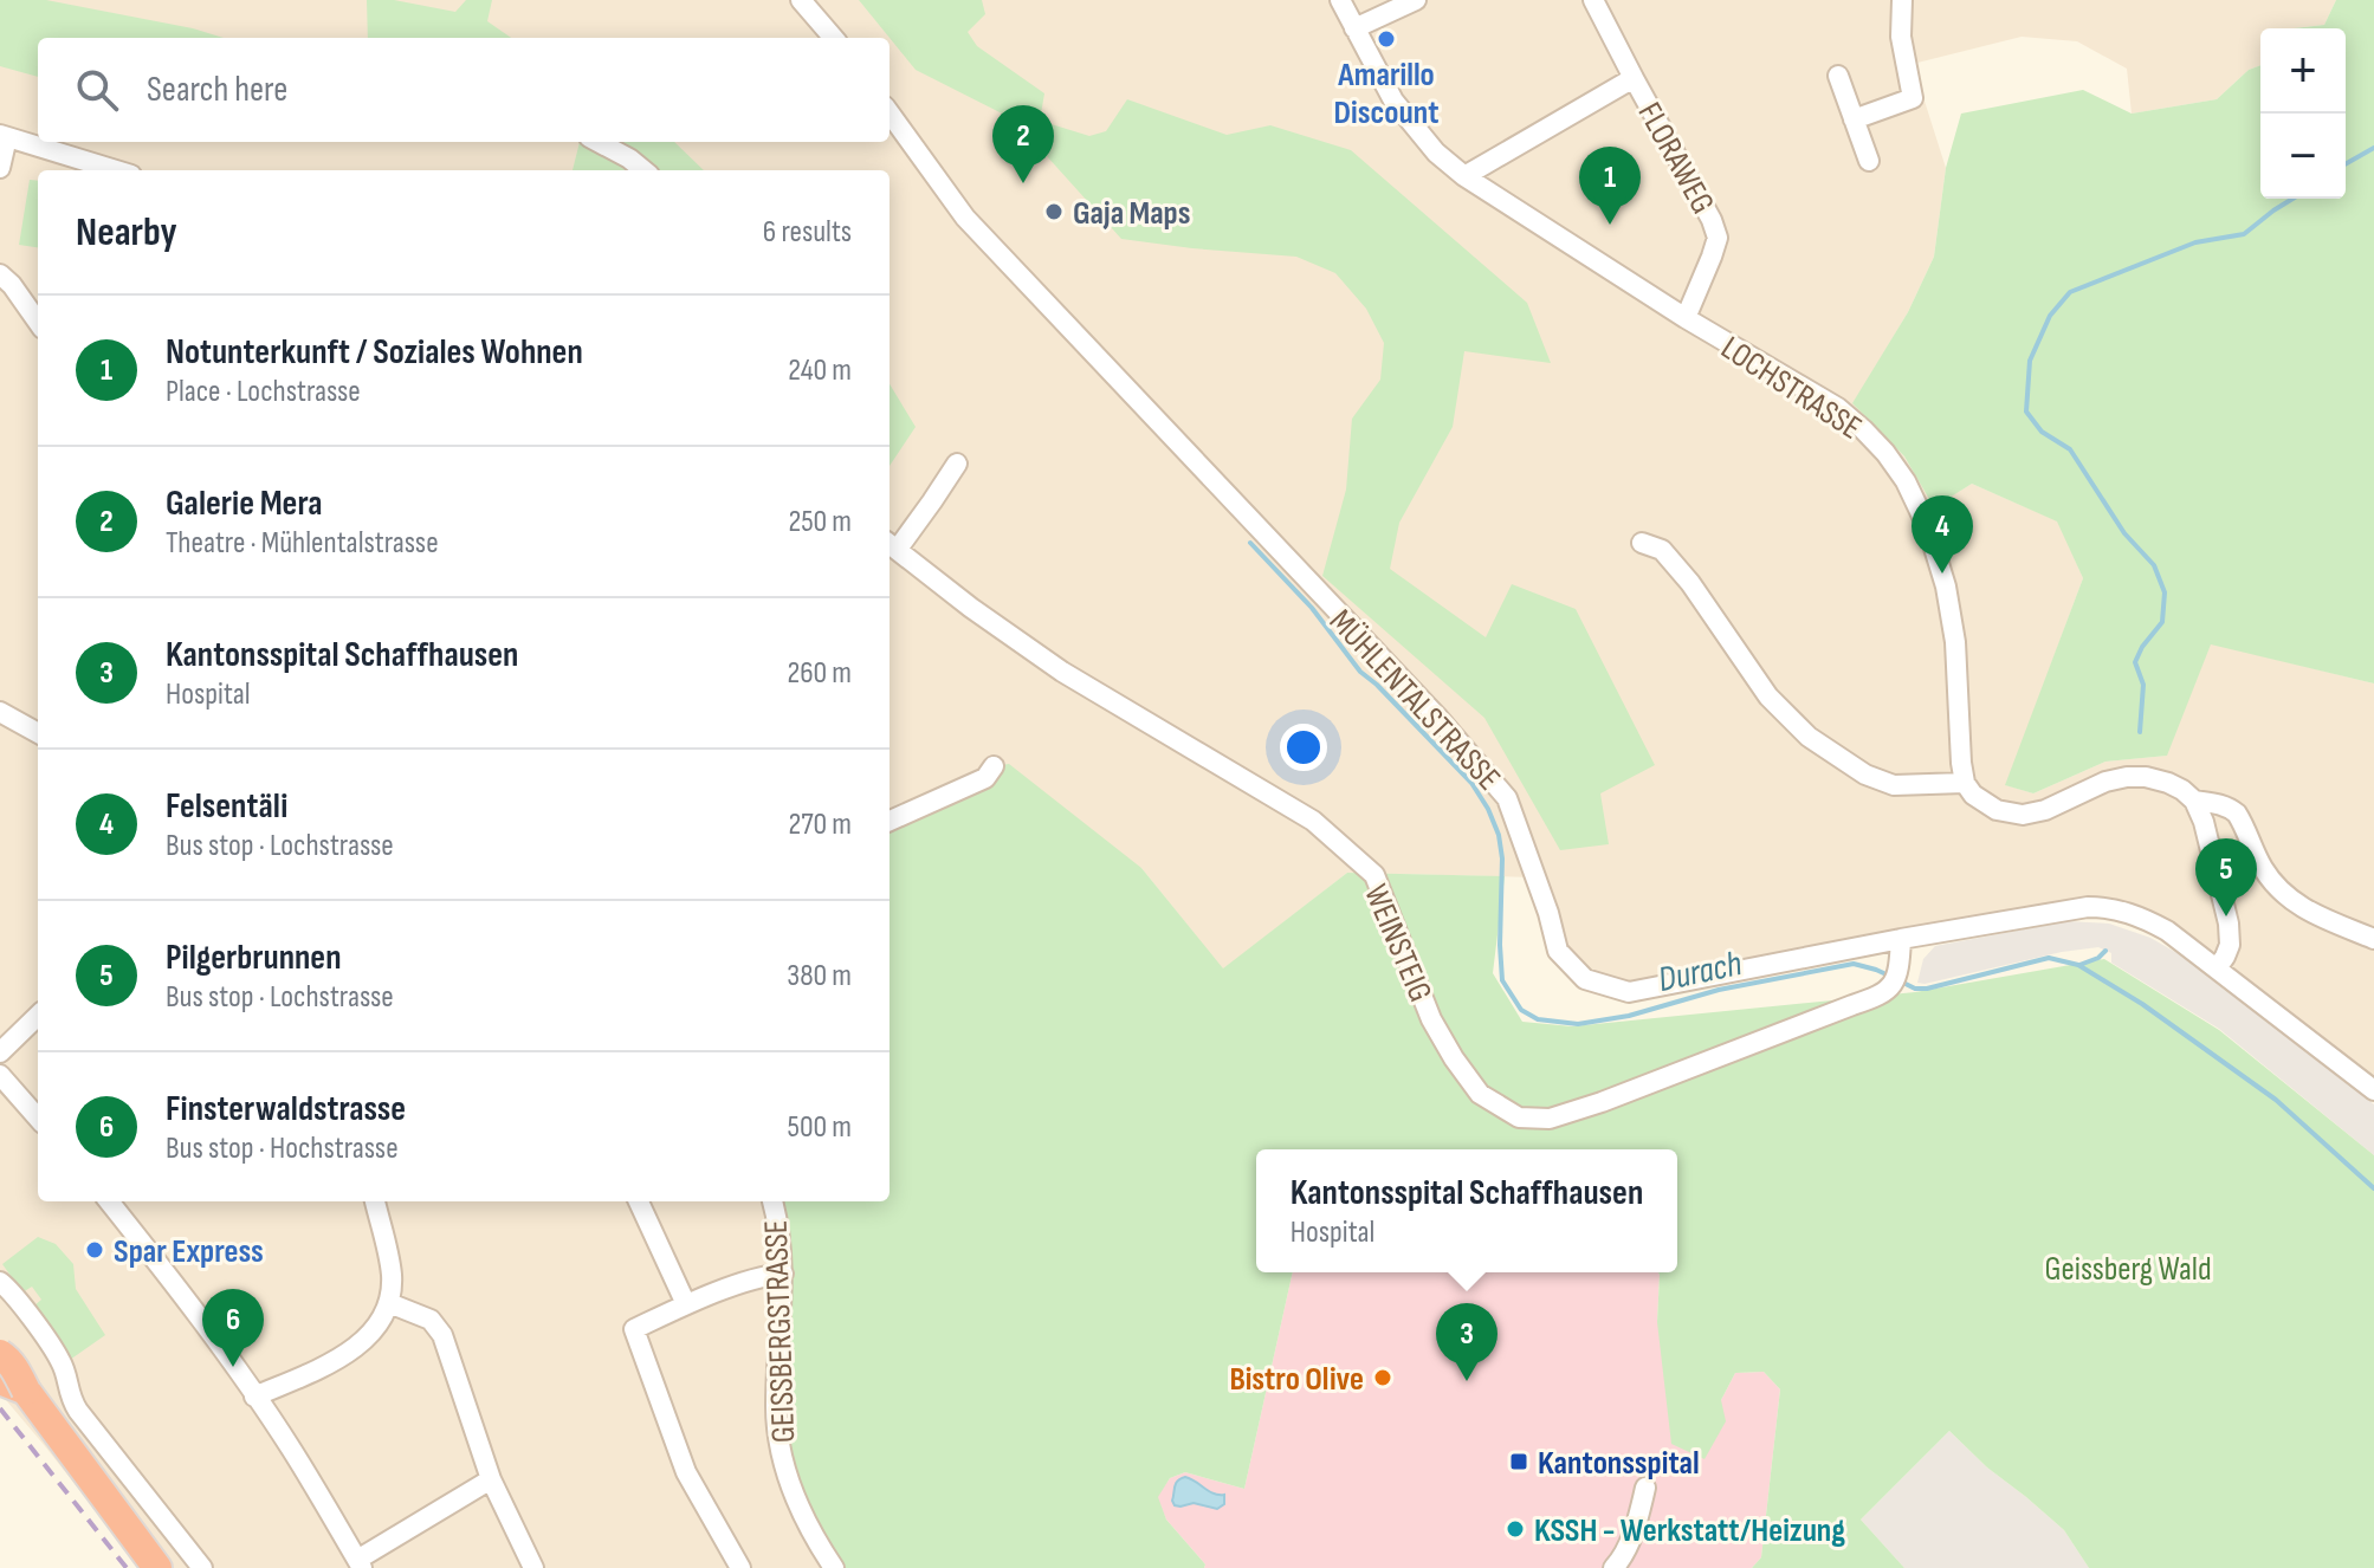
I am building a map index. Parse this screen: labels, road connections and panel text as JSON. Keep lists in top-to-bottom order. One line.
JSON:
{"streets":{"street":["FLORAWEG","LOCHSTRASSE","MÜHLENTALSTRASSE","WEINSTEIG","GEISSBERGSTRASSE"]},"crossings":[["FLORAWEG","LOCHSTRASSE"],["MÜHLENTALSTRASSE","WEINSTEIG"]],"water":["Durach"],"parks":["Geissberg Wald"],"places":{"other":["Amarillo Discount","Gaja Maps","Spar Express","Bistro Olive","KSSH - Werkstatt/Heizung"],"transit":["Kantonsspital"]},"page":{"map_buttons":["+","−"],"search":"Search here","pins":["2","1","4","5","6","3"],"heading":["Nearby","6 results"],"list":[{"mark":"1","name":"Notunterkunft / Soziales Wohnen","note":"Place · Lochstrasse","value":"240 m"},{"mark":"2","name":"Galerie Mera","note":"Theatre · Mühlentalstrasse","value":"250 m"},{"mark":"3","name":"Kantonsspital Schaffhausen","note":"Hospital","value":"260 m"},{"mark":"4","name":"Felsentäli","note":"Bus stop · Lochstrasse","value":"270 m"},{"mark":"5","name":"Pilgerbrunnen","note":"Bus stop · Lochstrasse","value":"380 m"},{"mark":"6","name":"Finsterwaldstrasse","note":"Bus stop · Hochstrasse","value":"500 m"}],"popup":["Kantonsspital Schaffhausen","Hospital"]}}
